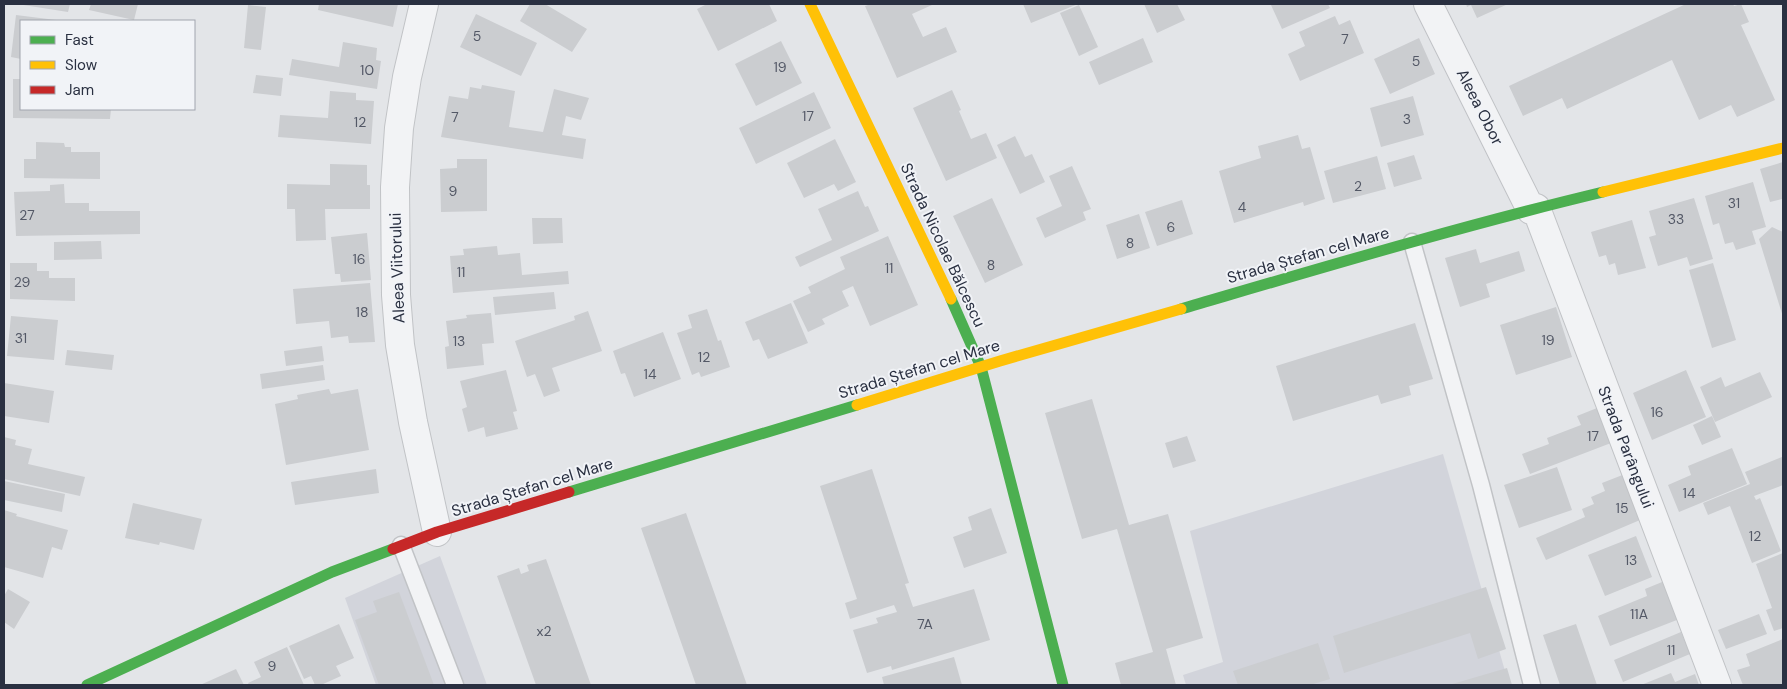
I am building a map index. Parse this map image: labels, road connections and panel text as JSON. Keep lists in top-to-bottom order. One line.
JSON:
{"streets":{"street":["Aleea Obor","Strada Nicolae Bălcescu","Strada Ștefan cel Mare","Aleea Viitorului","Strada Parângului"]},"crossings":[["Aleea Obor","Strada Ștefan cel Mare"],["Aleea Obor","Strada Parângului"],["Strada Nicolae Bălcescu","Strada Ștefan cel Mare"],["Strada Ștefan cel Mare","Aleea Viitorului"],["Strada Ștefan cel Mare","Strada Parângului"]],"house_numbers":["5","7","5","19","10","17","7","3","12","2","9","31","4","27","33","6","8","16","8","11","11","29","18","31","19","13","12","14","16","17","14","15","12","13","11A","7A","x2","11","9"],"legend":["Fast","Slow","Jam"]}
